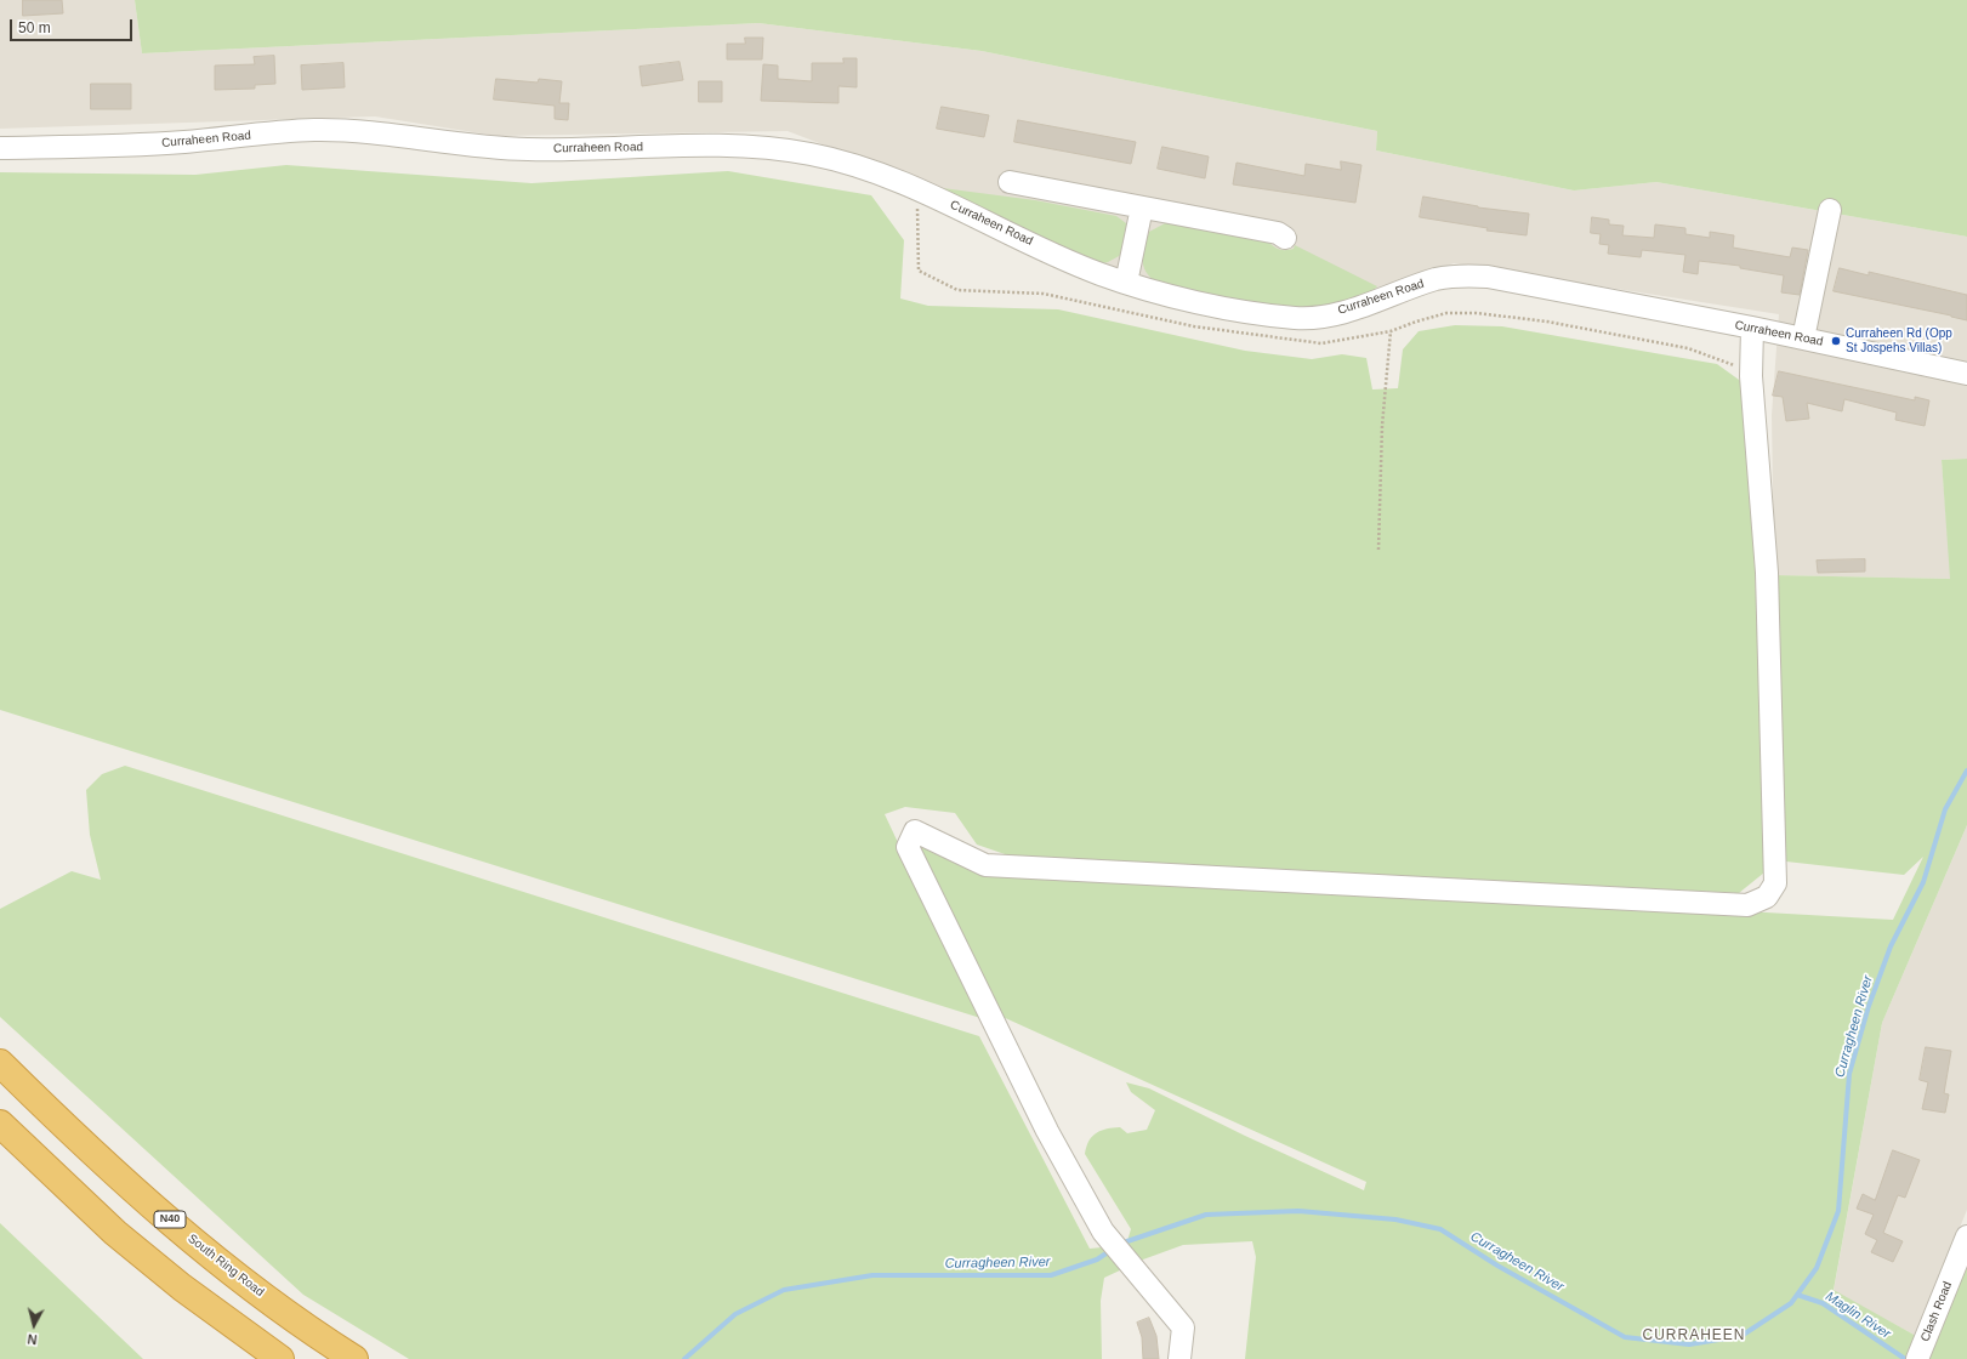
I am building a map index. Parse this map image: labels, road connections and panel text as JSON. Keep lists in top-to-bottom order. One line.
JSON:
{"streets":{"highway":["N40","South Ring Road"],"street":["Curraheen Road","Clash Road"]},"districts":["CURRAHEEN"],"water":["Curragheen River","Maglin River"],"places":["Curraheen Rd (Opp St Jospehs Villas)"],"scale_bar":"50 m","north":"bottom"}
